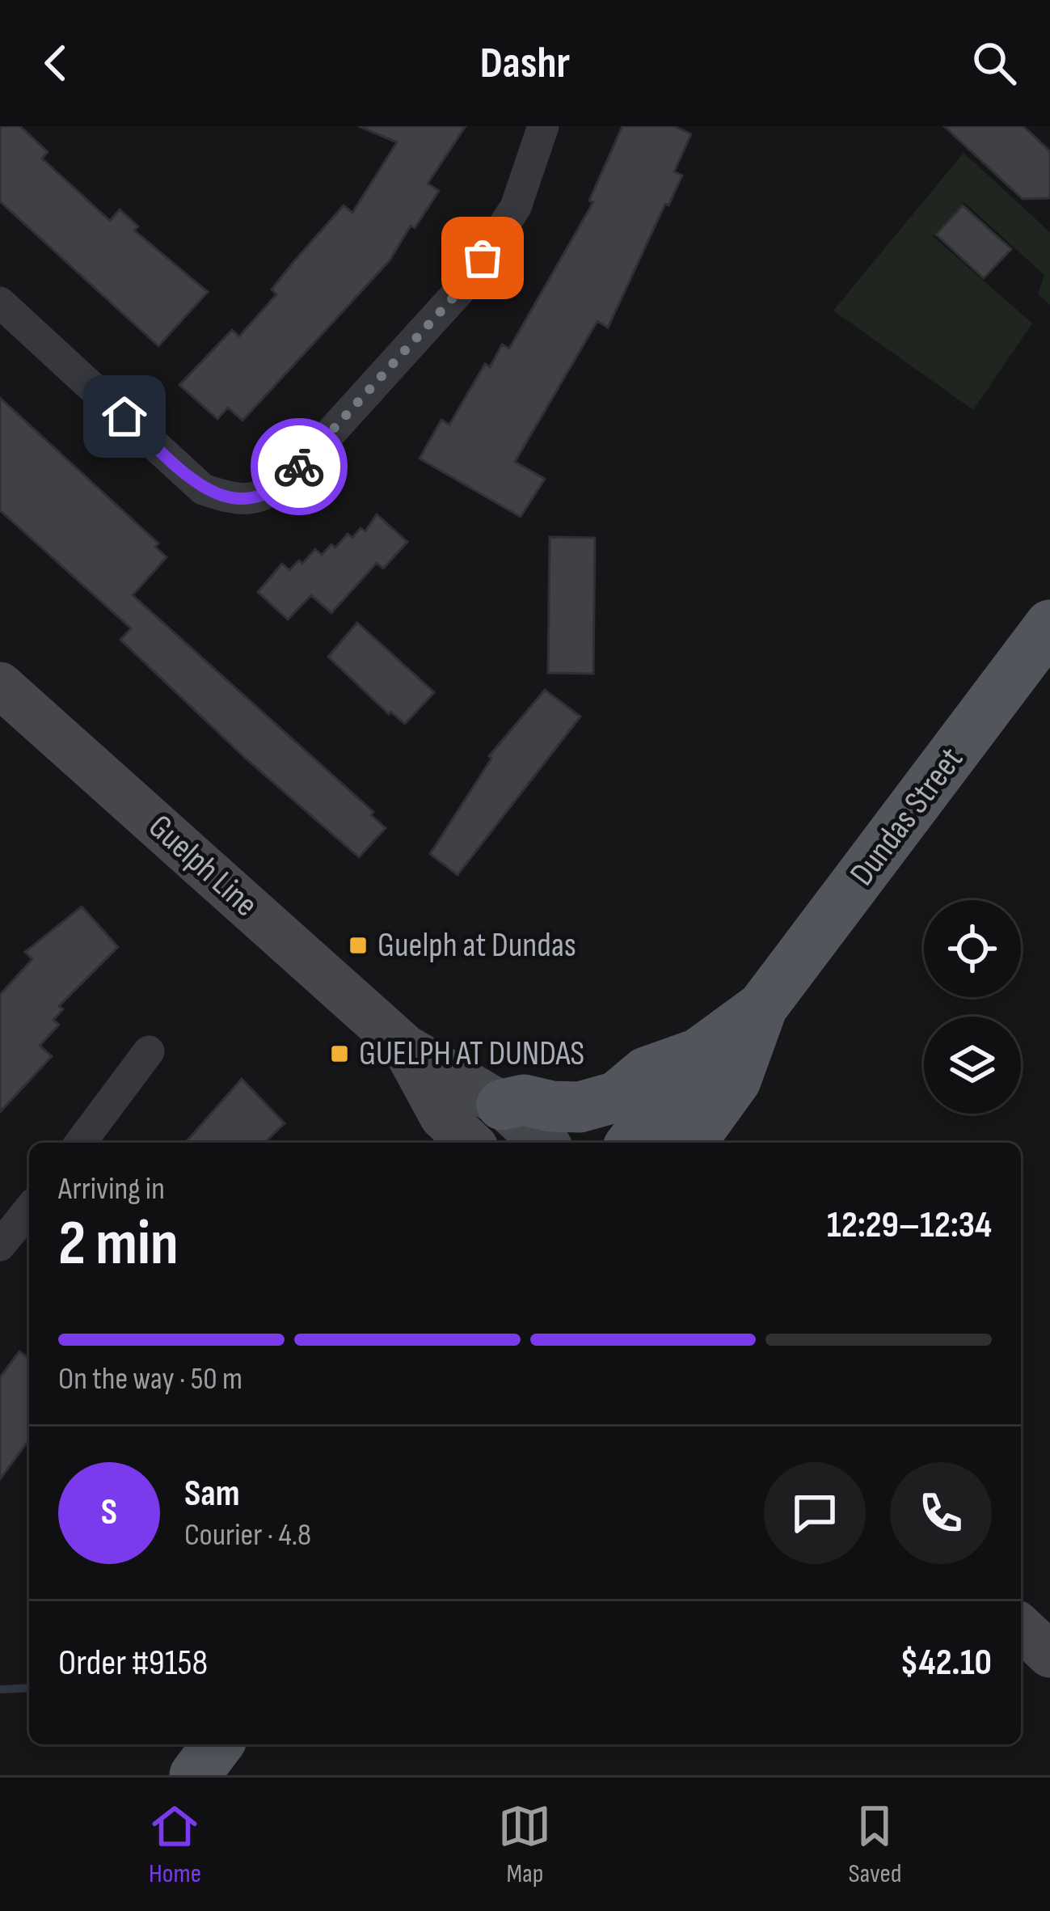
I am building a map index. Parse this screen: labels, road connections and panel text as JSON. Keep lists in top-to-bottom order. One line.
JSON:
{"streets":{"main road":["Dundas Street","Guelph Line"]},"places":{"transit":["Guelph at Dundas","GUELPH AT DUNDAS"]},"page":{"header":"Dashr","heading":["2 min","Arriving in","12:29–12:34"],"panel":["Sam","Courier · 4.8","Order #9158","$42.10"],"bar":"On the way · 50 m","round":"S","tabs":["Home","Map","Saved"]}}
